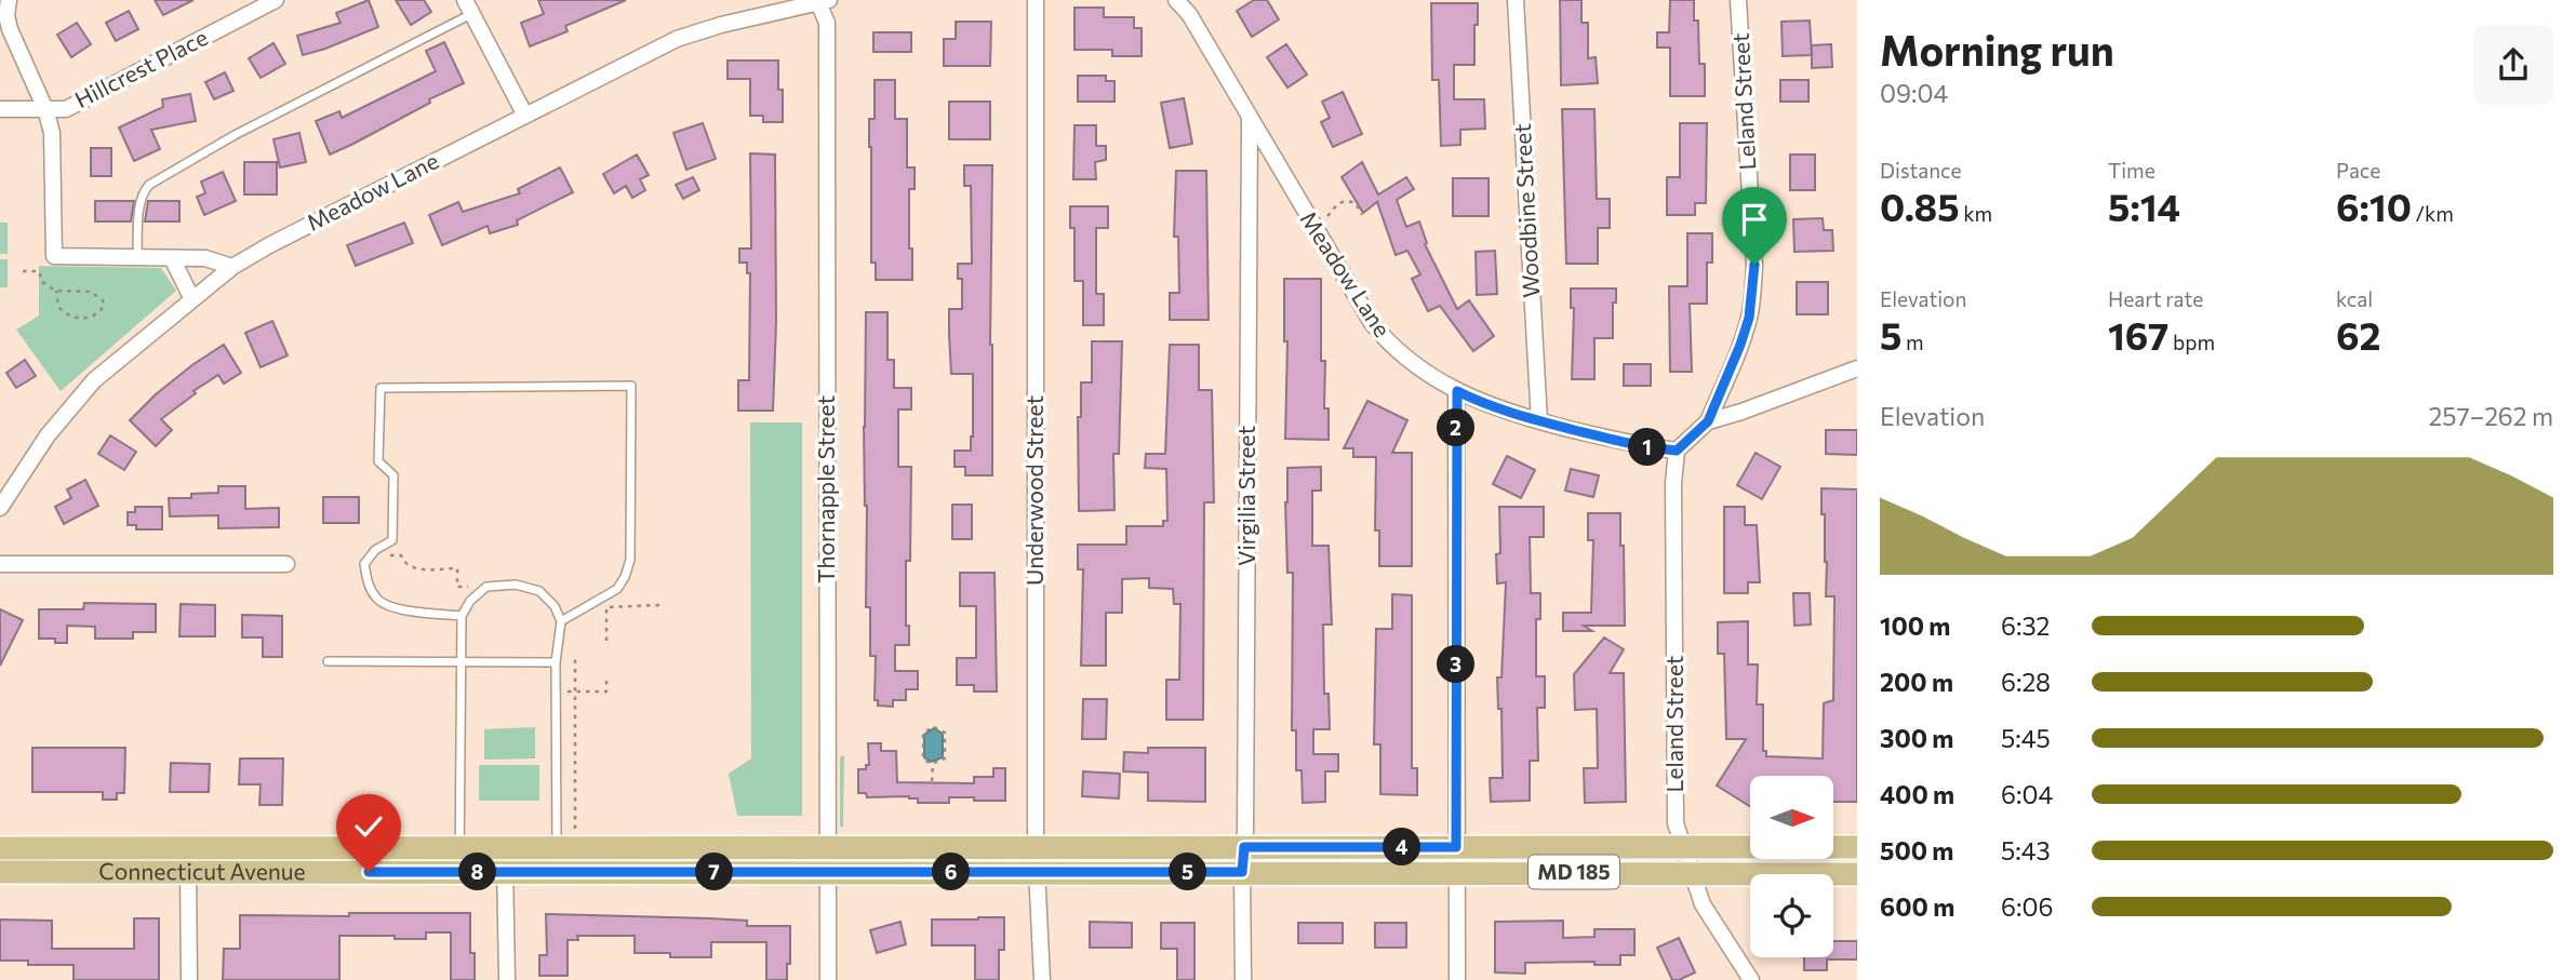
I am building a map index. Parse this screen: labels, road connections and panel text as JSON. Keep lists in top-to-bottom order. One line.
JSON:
{"streets":{"main road":["Connecticut Avenue","MD 185"],"street":["Hillcrest Place","Leland Street","Meadow Lane","Woodbine Street","Thornapple Street","Underwood Street","Virgilia Street"]},"crossings":[["Leland Street","Meadow Lane"],["Leland Street","Connecticut Avenue"],["Meadow Lane","Woodbine Street"],["Meadow Lane","Thornapple Street"],["Meadow Lane","Virgilia Street"],["Thornapple Street","Connecticut Avenue"],["Underwood Street","Connecticut Avenue"],["Virgilia Street","Connecticut Avenue"]],"north":"right","page":{"heading":["Morning run","09:04"],"stats":[["Distance","0.85 km"],["Time","5:14"],["Pace","6:10 /km"],["Elevation","5 m"],["Heart rate","167 bpm"],["kcal","62"]],"chart":["Elevation","257–262 m"],"pins":["2","1","3","4","5","6","7","8"],"list":[{"name":"100 m","note":"6:32"},{"name":"200 m","note":"6:28"},{"name":"300 m","note":"5:45"},{"name":"400 m","note":"6:04"},{"name":"500 m","note":"5:43"},{"name":"600 m","note":"6:06"}]}}
